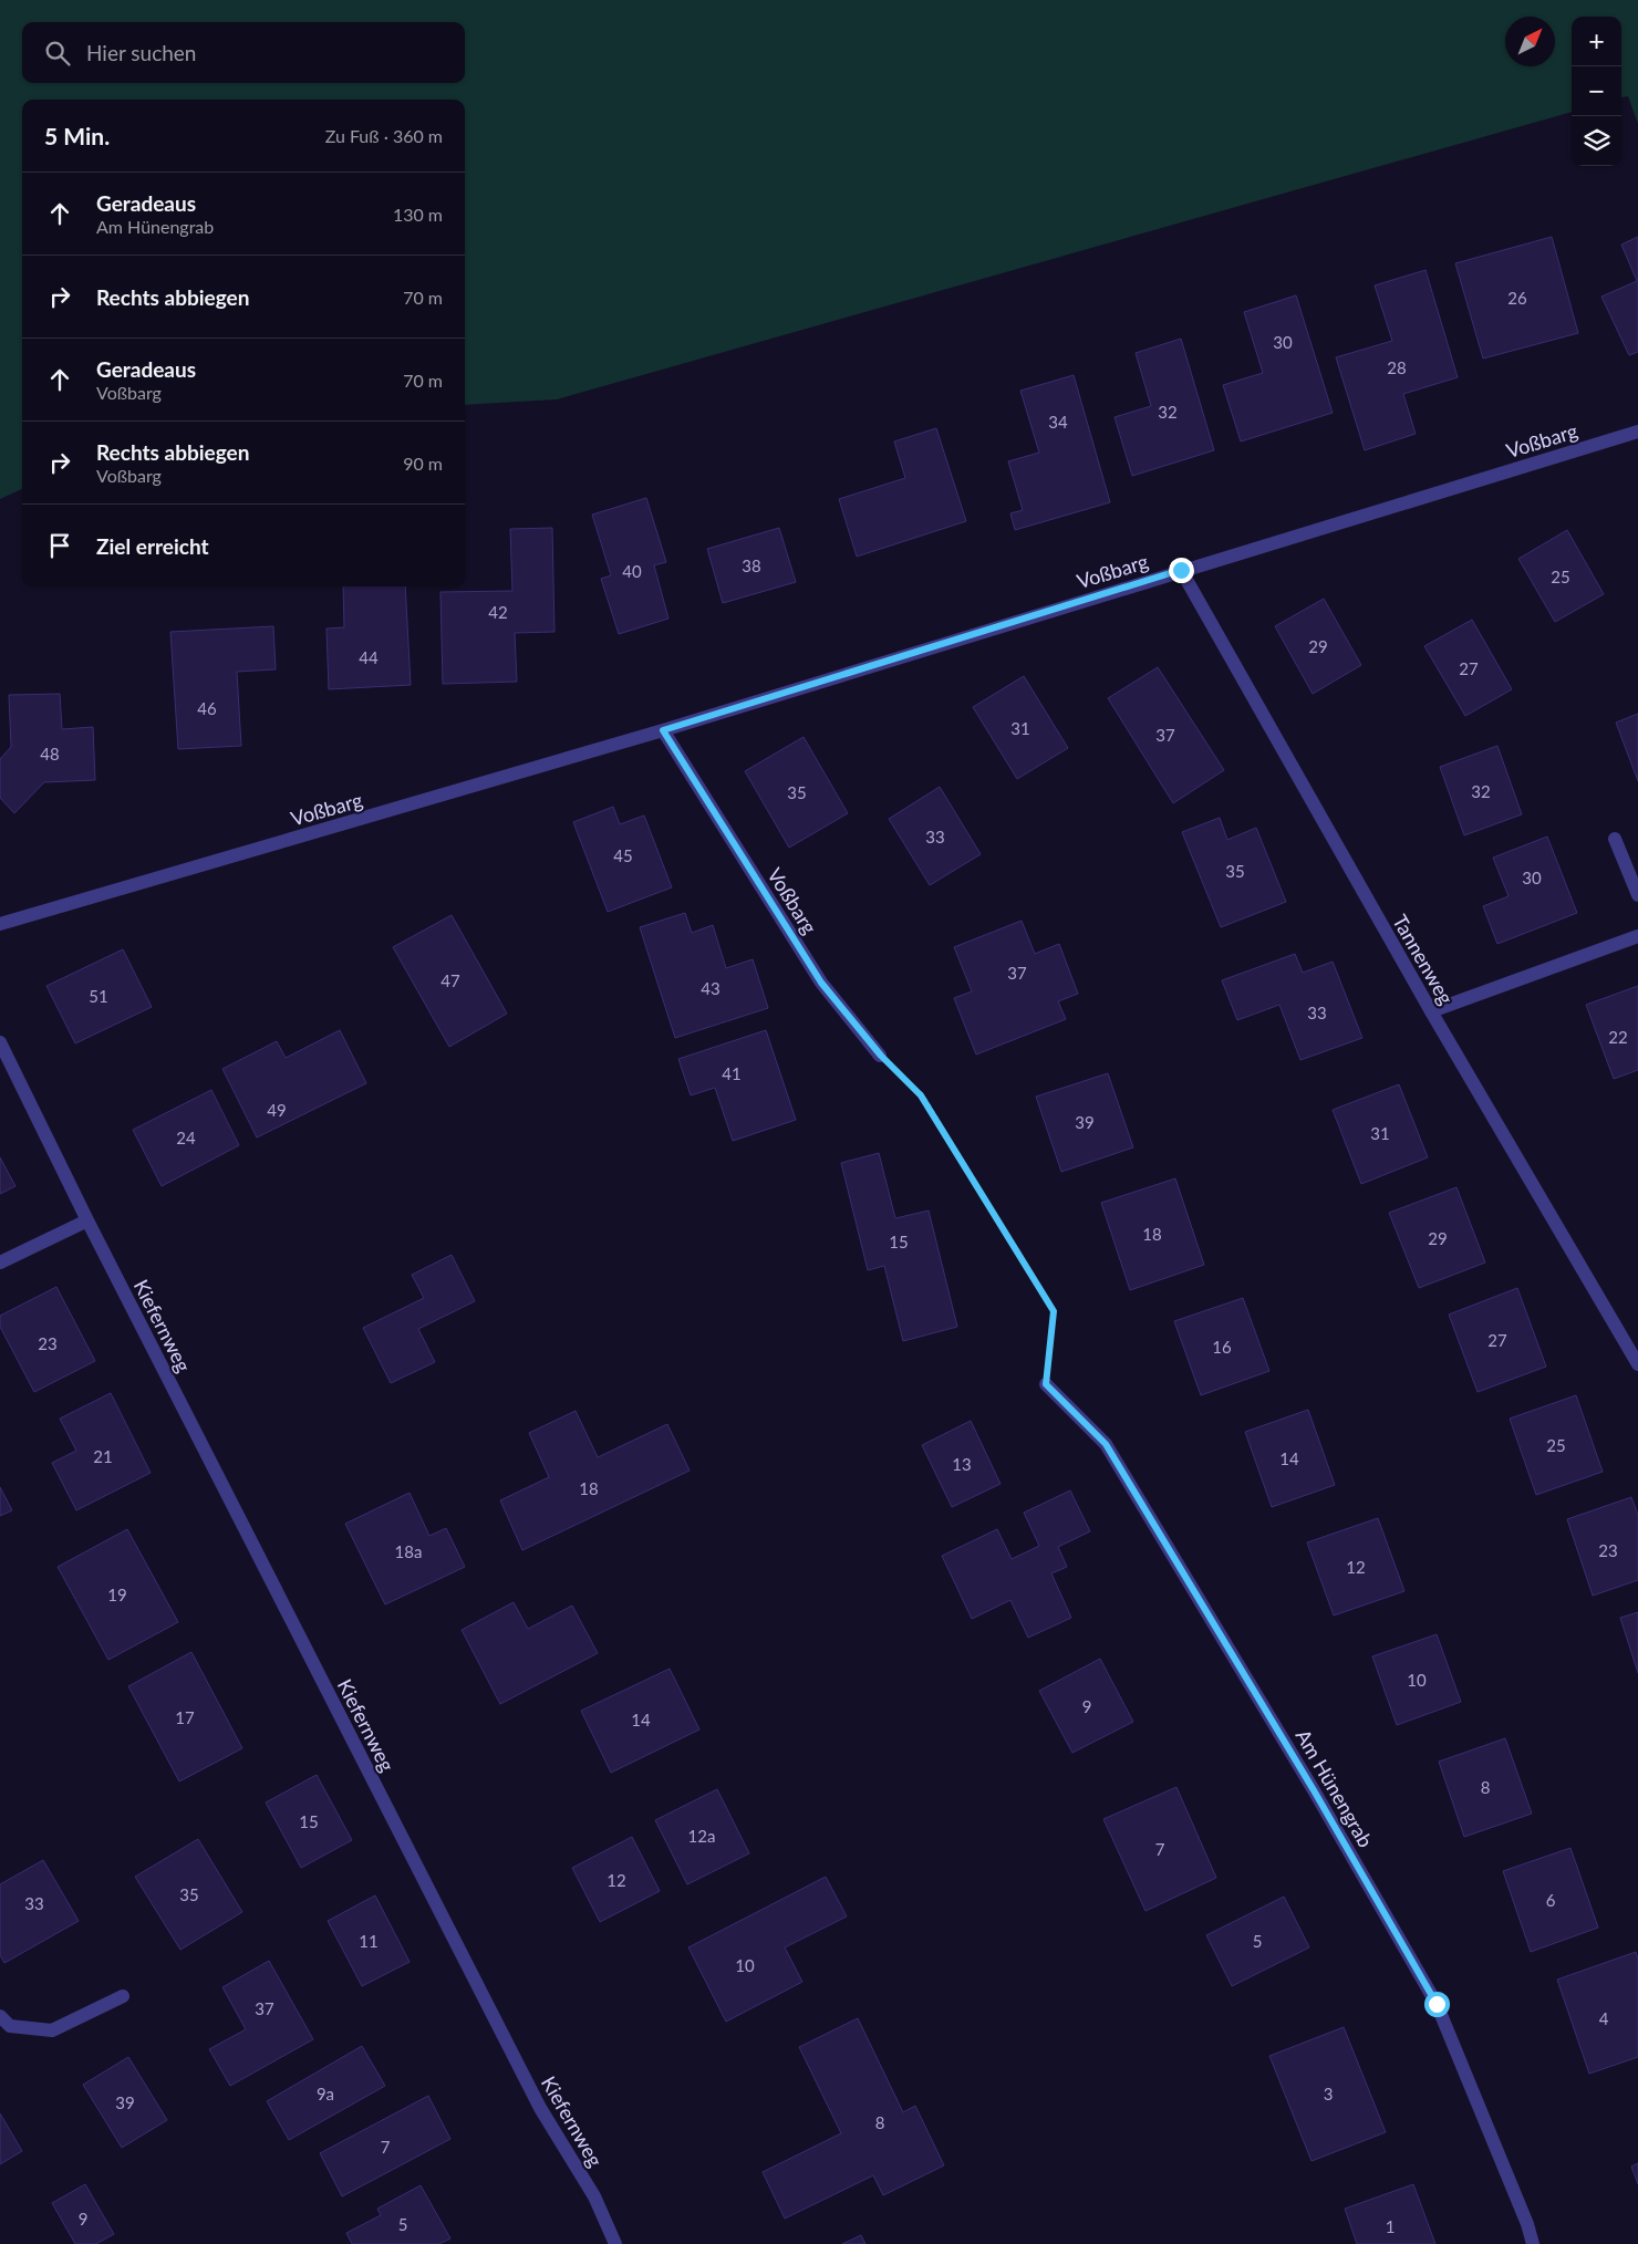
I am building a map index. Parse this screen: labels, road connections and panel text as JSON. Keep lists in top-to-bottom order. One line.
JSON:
{"streets":{"street":["Voßbarg","Tannenweg","Kiefernweg","Am Hünengrab"]},"crossings":[["Voßbarg","Tannenweg"]],"house_numbers":["26","30","28","32","34","38","40","25","42","29","44","27","46","31","37","48","32","35","33","45","35","30","37","47","43","51","33","22","41","49","39","31","24","18","29","15","27","23","16","25","21","14","13","18","23","18a","12","19","10","9","17","14","8","15","12a","7","12","35","6","33","11","5","10","37","4","9a","3","39","8","7","9","5","1"],"north":"top right","page":{"map_buttons":["+","−"],"search":"Hier suchen","heading":["5 Min.","Zu Fuß · 360 m"],"list":[["Geradeaus","Am Hünengrab","130 m"],["Rechts abbiegen","70 m"],["Geradeaus","Voßbarg","70 m"],["Rechts abbiegen","Voßbarg","90 m"],"Ziel erreicht"]}}
